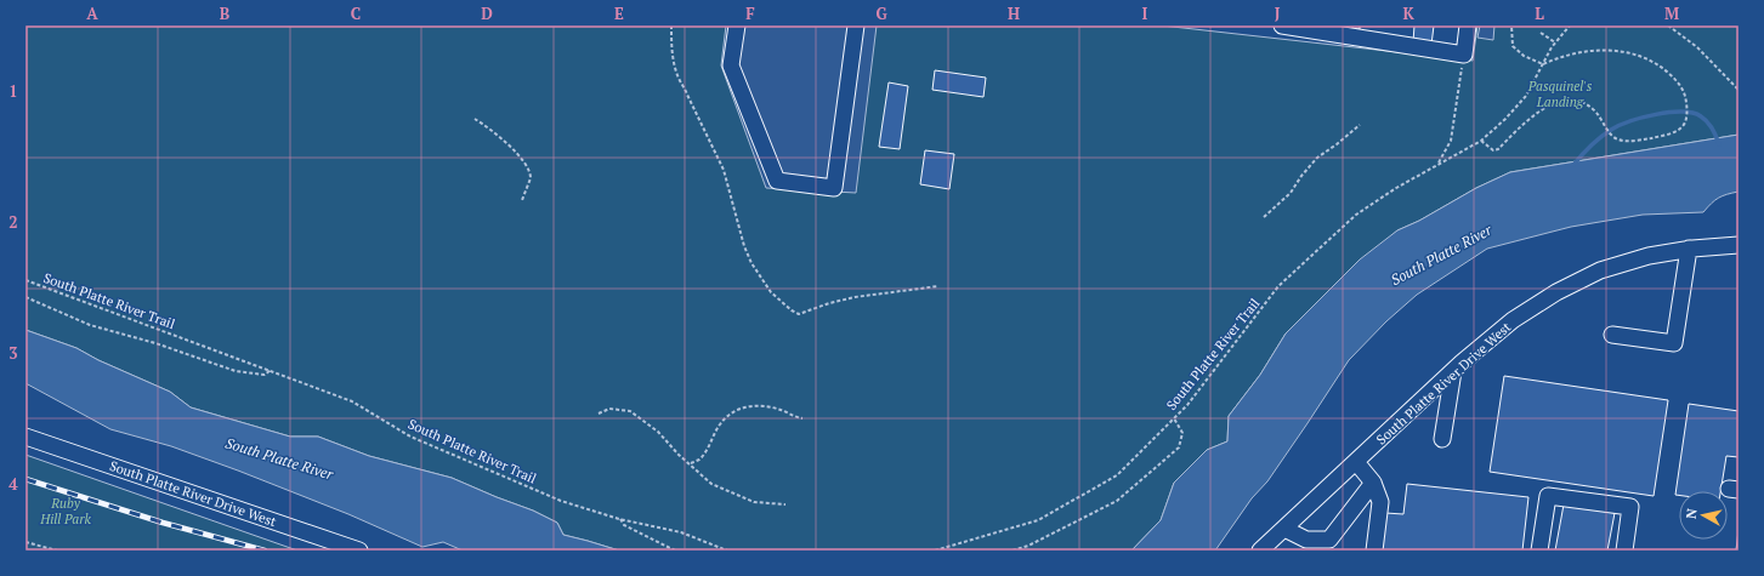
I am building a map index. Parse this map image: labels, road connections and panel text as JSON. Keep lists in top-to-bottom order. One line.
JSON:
{"streets":{"street":["South Platte River Drive West"],"path":["South Platte River Trail"]},"water":["South Platte River"],"parks":["Pasquinel's Landing","Ruby Hill Park"],"north":"left","grid":{"columns":["A","B","C","D","E","F","G","H","I","J","K","L","M"],"rows":["1","2","3","4"]}}
